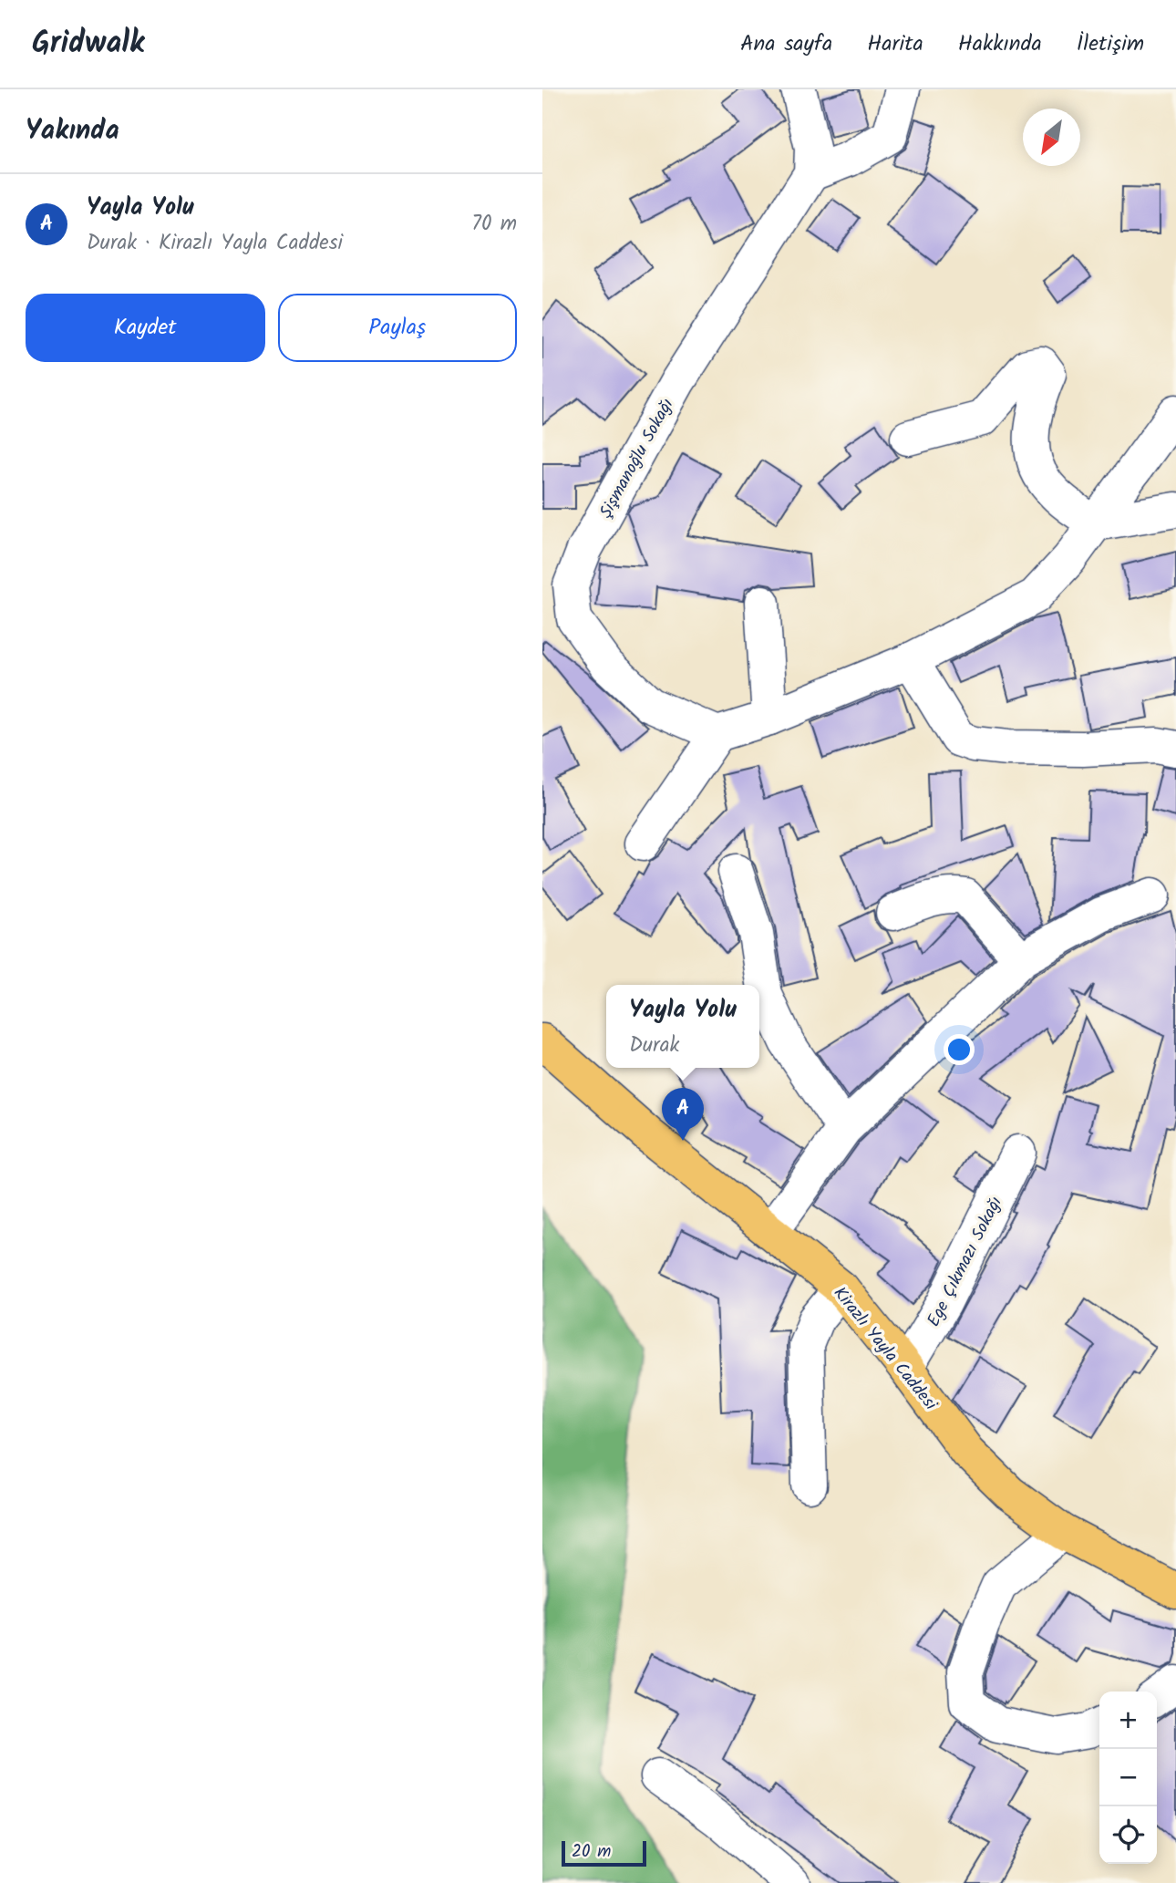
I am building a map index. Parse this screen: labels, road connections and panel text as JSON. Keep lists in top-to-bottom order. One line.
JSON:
{"streets":{"main road":["Kirazlı Yayla Caddesi"],"street":["Şişmanoğlu Sokağı","Ege Çıkmazı Sokağı"]},"crossings":[["Ege Çıkmazı Sokağı","Kirazlı Yayla Caddesi"]],"scale_bar":"20 m","north":"bottom left","page":{"header":"Gridwalk","nav":["Ana sayfa","Harita","Hakkında","İletişim"],"heading":"Yakında","list":[{"mark":"A","name":"Yayla Yolu","note":"Durak · Kirazlı Yayla Caddesi","value":"70 m"}],"buttons":["Kaydet","Paylaş"],"popup":["Yayla Yolu","Durak"],"pins":"A","map_buttons":["+","−"],"scale":"20 m"}}
